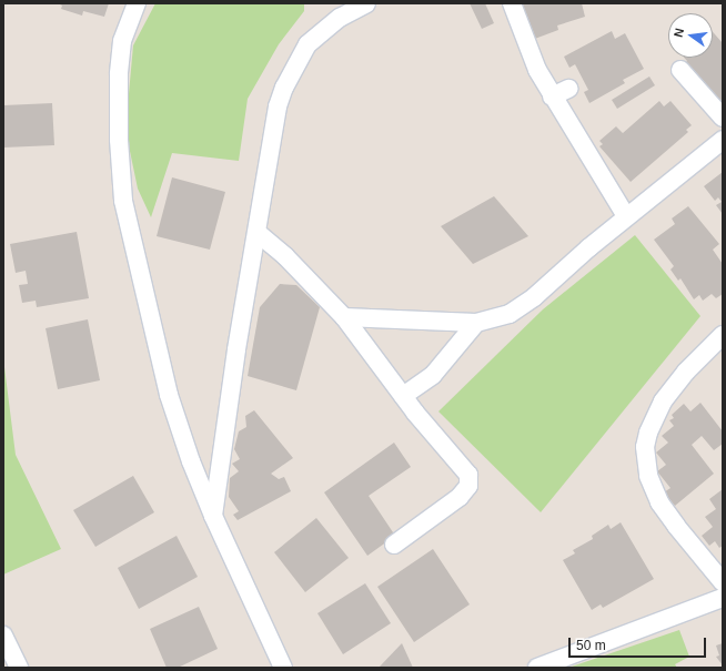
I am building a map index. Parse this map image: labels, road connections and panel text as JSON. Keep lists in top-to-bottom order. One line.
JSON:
{"scale_bar":"50 m","north":"left"}
